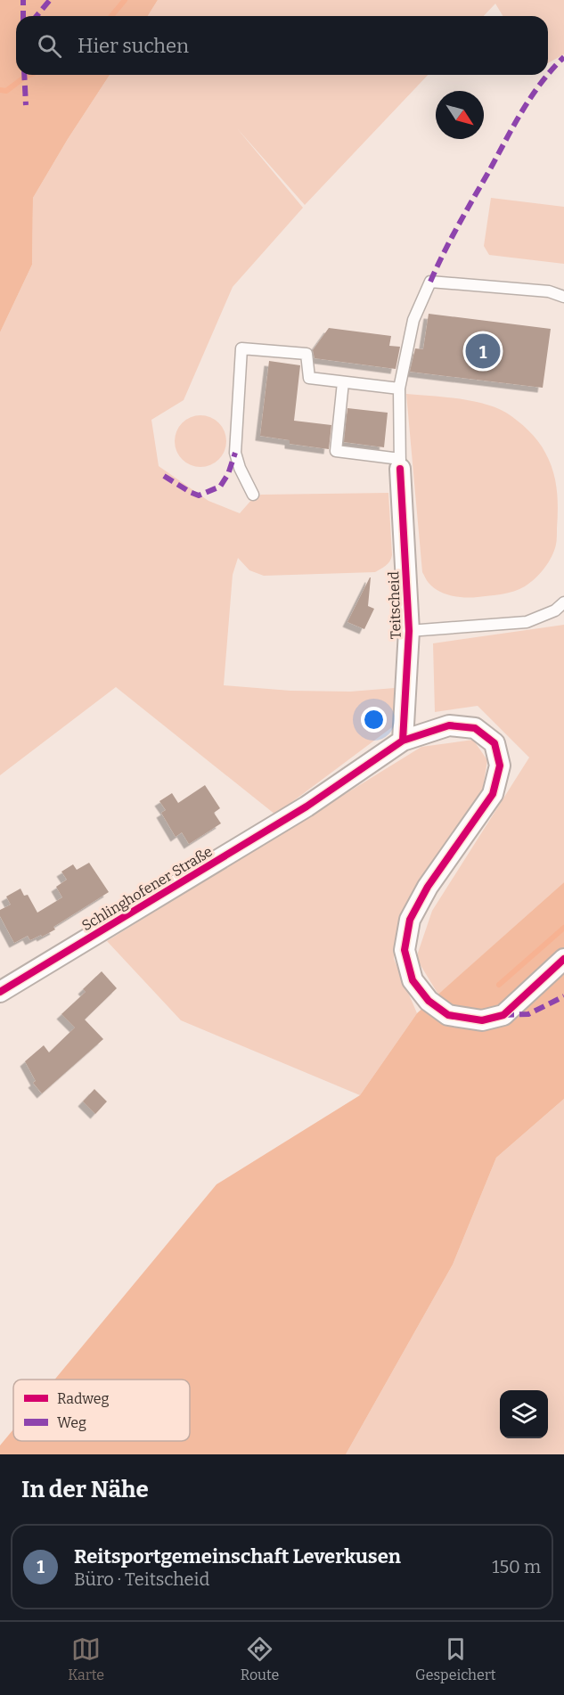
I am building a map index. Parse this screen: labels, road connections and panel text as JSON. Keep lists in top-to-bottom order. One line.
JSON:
{"streets":{"street":["Teitscheid","Schlinghofener Straße"]},"crossings":[["Teitscheid","Schlinghofener Straße"]],"legend":["Radweg","Weg"],"north":"bottom right","page":{"search":"Hier suchen","pins":"1","heading":"In der Nähe","list":[{"mark":"1","name":"Reitsportgemeinschaft Leverkusen","note":"Büro · Teitscheid","value":"150 m"}],"nav":["Karte","Route","Gespeichert"]}}
